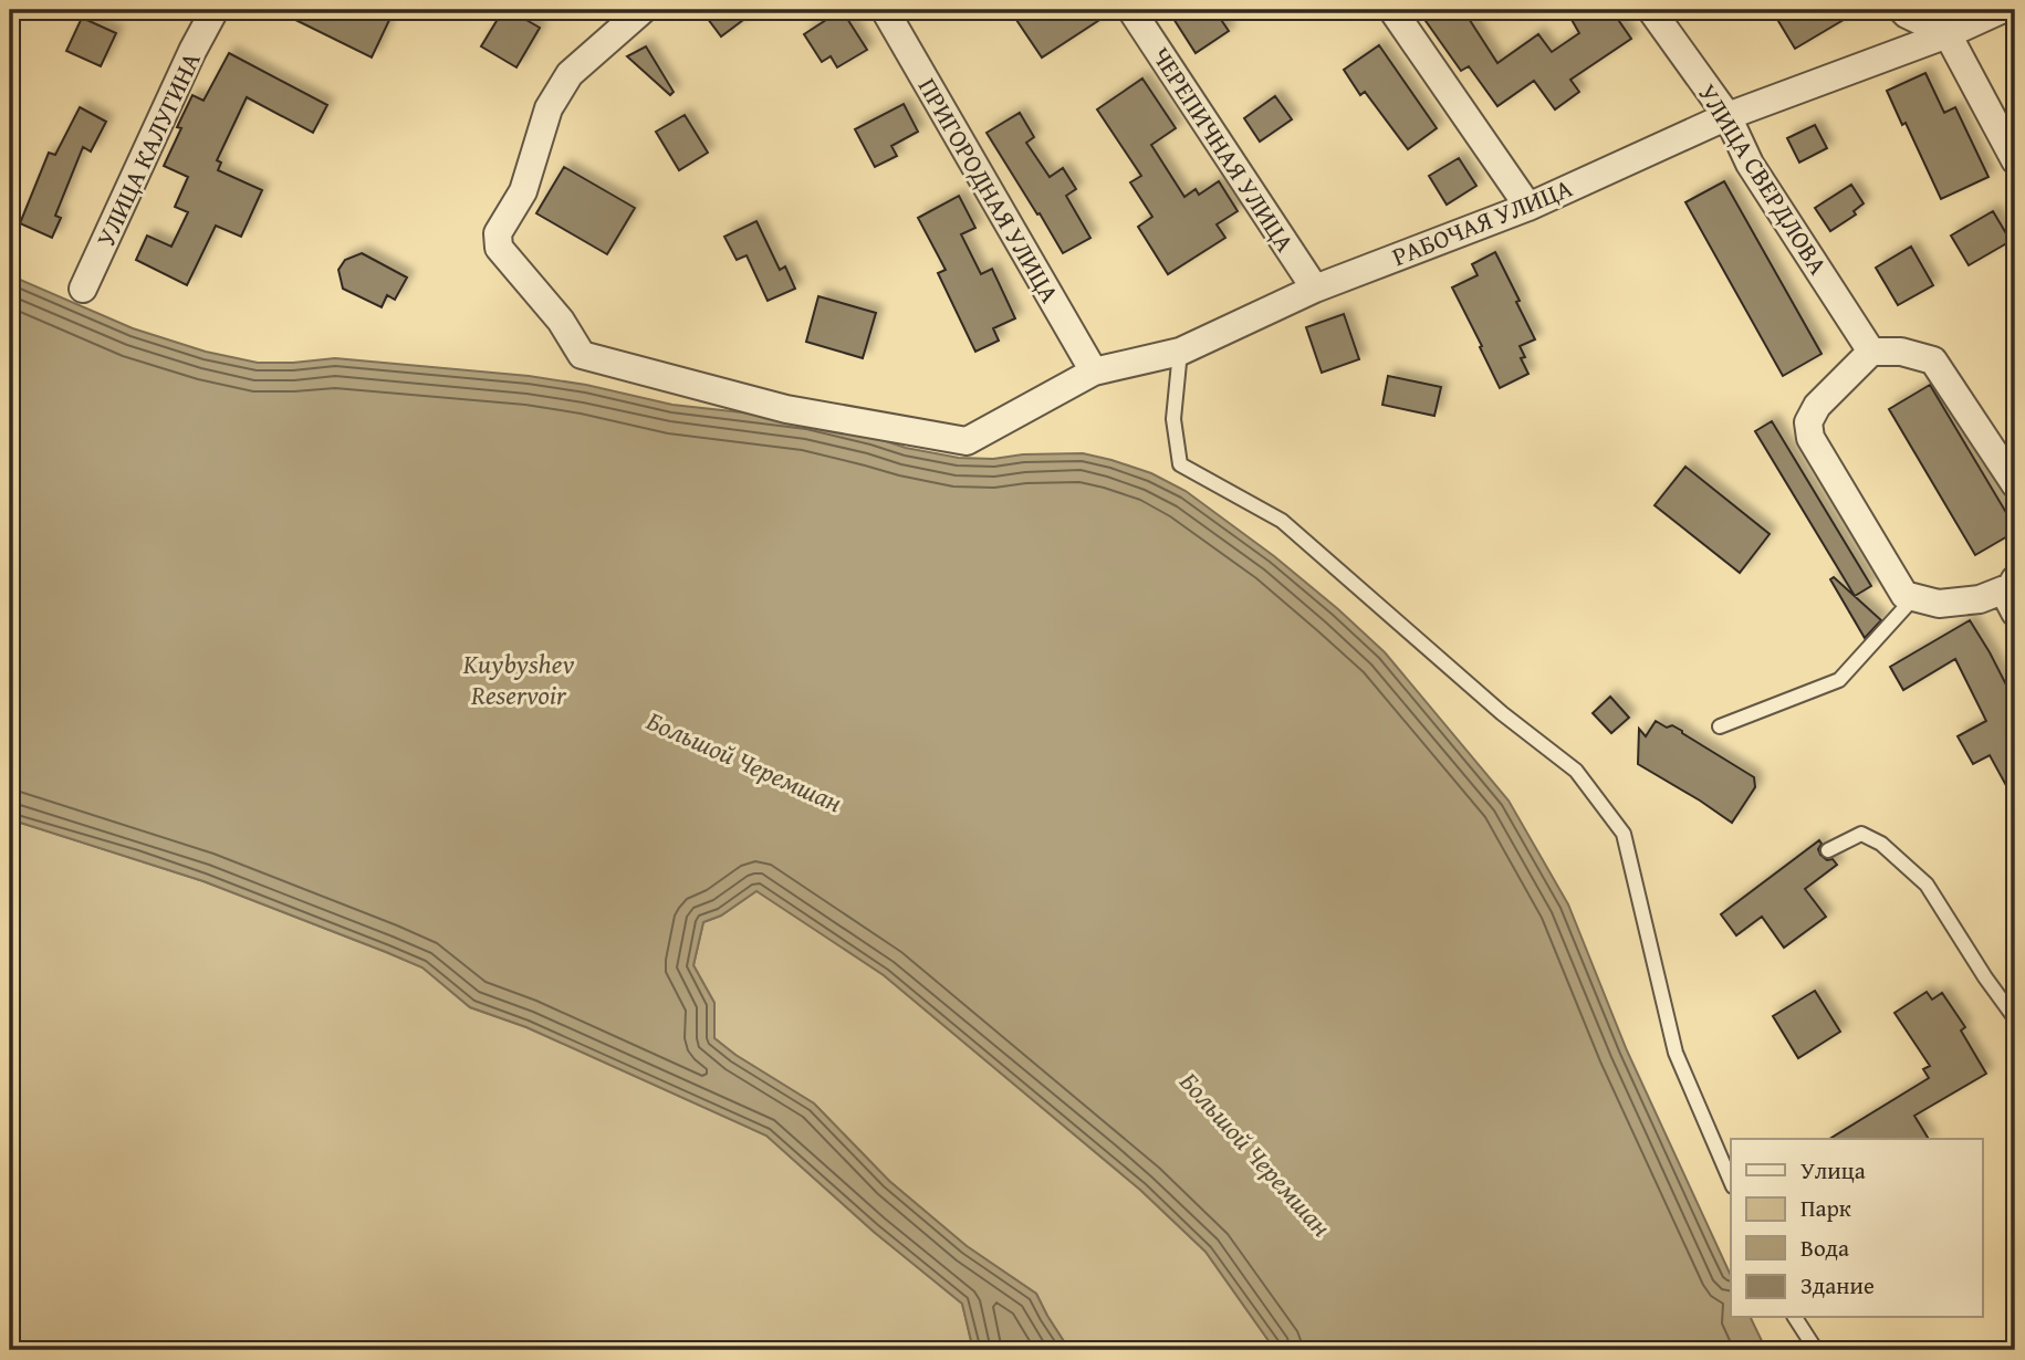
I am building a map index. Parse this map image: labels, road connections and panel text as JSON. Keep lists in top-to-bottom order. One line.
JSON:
{"streets":{"street":["УЛИЦА КАЛУГИНА","ЧЕРЕПИЧНАЯ УЛИЦА","УЛИЦА СВЕРДЛОВА","ПРИГОРОДНАЯ УЛИЦА","РАБОЧАЯ УЛИЦА"]},"crossings":[["ЧЕРЕПИЧНАЯ УЛИЦА","РАБОЧАЯ УЛИЦА"],["УЛИЦА СВЕРДЛОВА","РАБОЧАЯ УЛИЦА"],["ПРИГОРОДНАЯ УЛИЦА","РАБОЧАЯ УЛИЦА"]],"water":["Kuybyshev Reservoir","Большой Черемшан"],"legend":["Улица","Парк","Вода","Здание"]}
